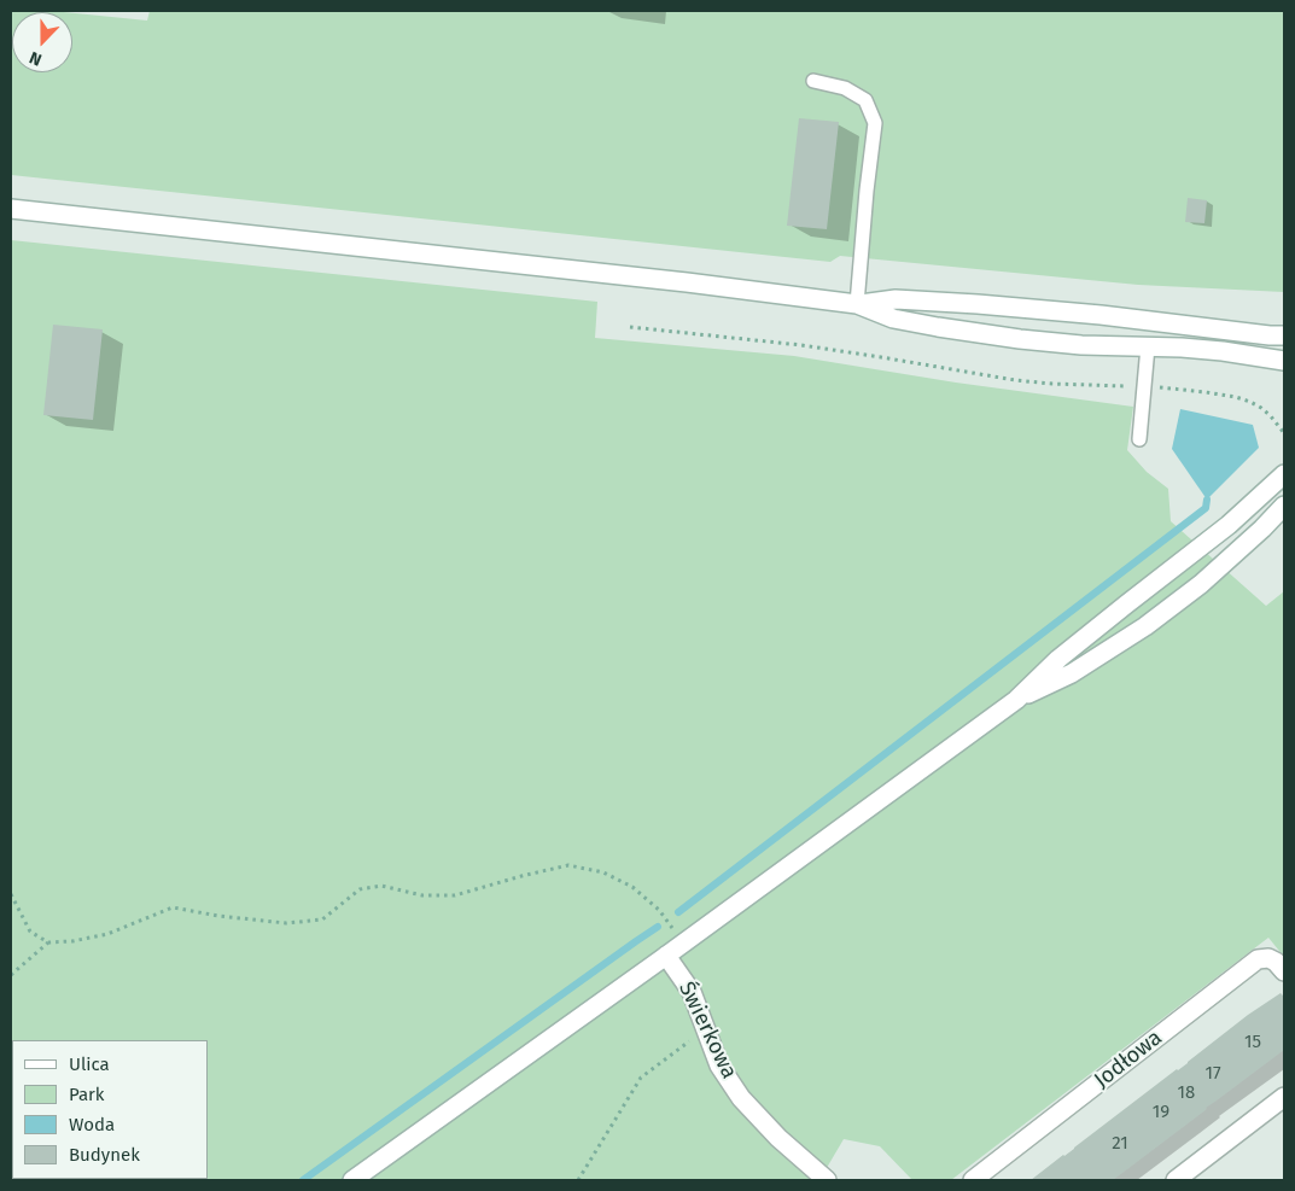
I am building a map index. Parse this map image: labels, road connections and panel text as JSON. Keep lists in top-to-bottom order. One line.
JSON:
{"streets":{"main road":["Świerkowa","Jodłowa"]},"house_numbers":["15","17","18","19","21"],"legend":["Ulica","Park","Woda","Budynek"],"north":"bottom"}
